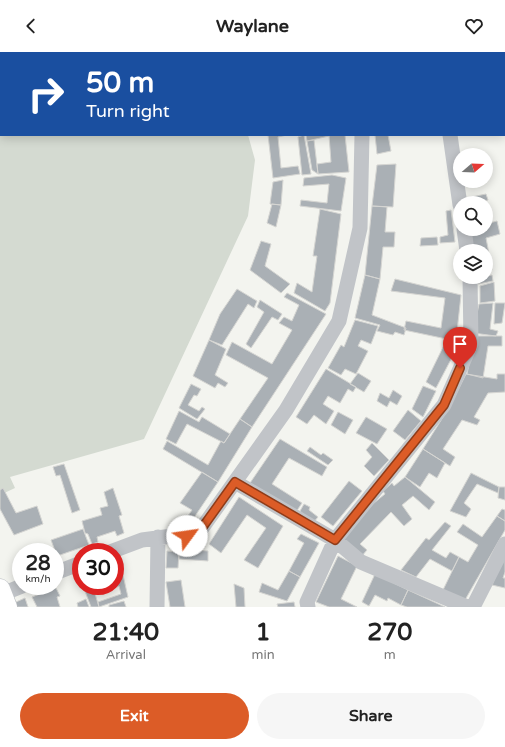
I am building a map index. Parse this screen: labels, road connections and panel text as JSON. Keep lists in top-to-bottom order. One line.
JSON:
{"north":"right","page":{"header":"Waylane","turn":["50 m","Turn right"],"speed":"28 km/h","limit":"30","eta":["21:40","Arrival","1","min","270","m"],"buttons":["Exit","Share"]}}
